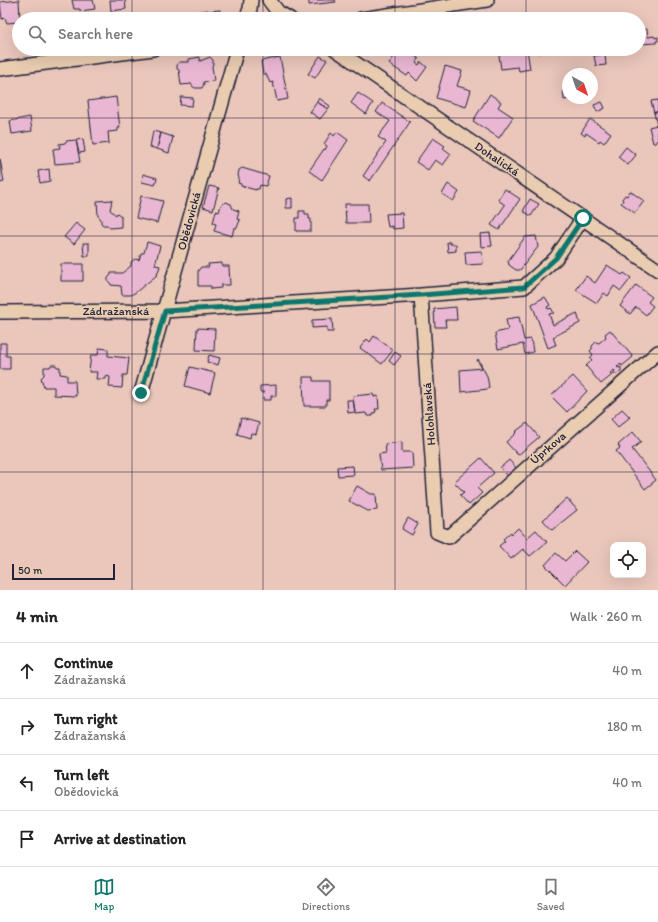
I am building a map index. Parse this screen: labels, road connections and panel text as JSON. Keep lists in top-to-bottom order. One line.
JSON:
{"streets":{"street":["Dohalická","Obědovická","Zádražanská","Holohlavská","Úprkova"]},"crossings":[["Dohalická","Zádražanská"],["Obědovická","Zádražanská"],["Zádražanská","Holohlavská"],["Holohlavská","Úprkova"]],"scale_bar":"50 m","north":"bottom right","page":{"search":"Search here","scale":"50 m","heading":["4 min","Walk · 260 m"],"list":[["Continue","Zádražanská","40 m"],["Turn right","Zádražanská","180 m"],["Turn left","Obědovická","40 m"],"Arrive at destination"],"nav":["Map","Directions","Saved"]}}
